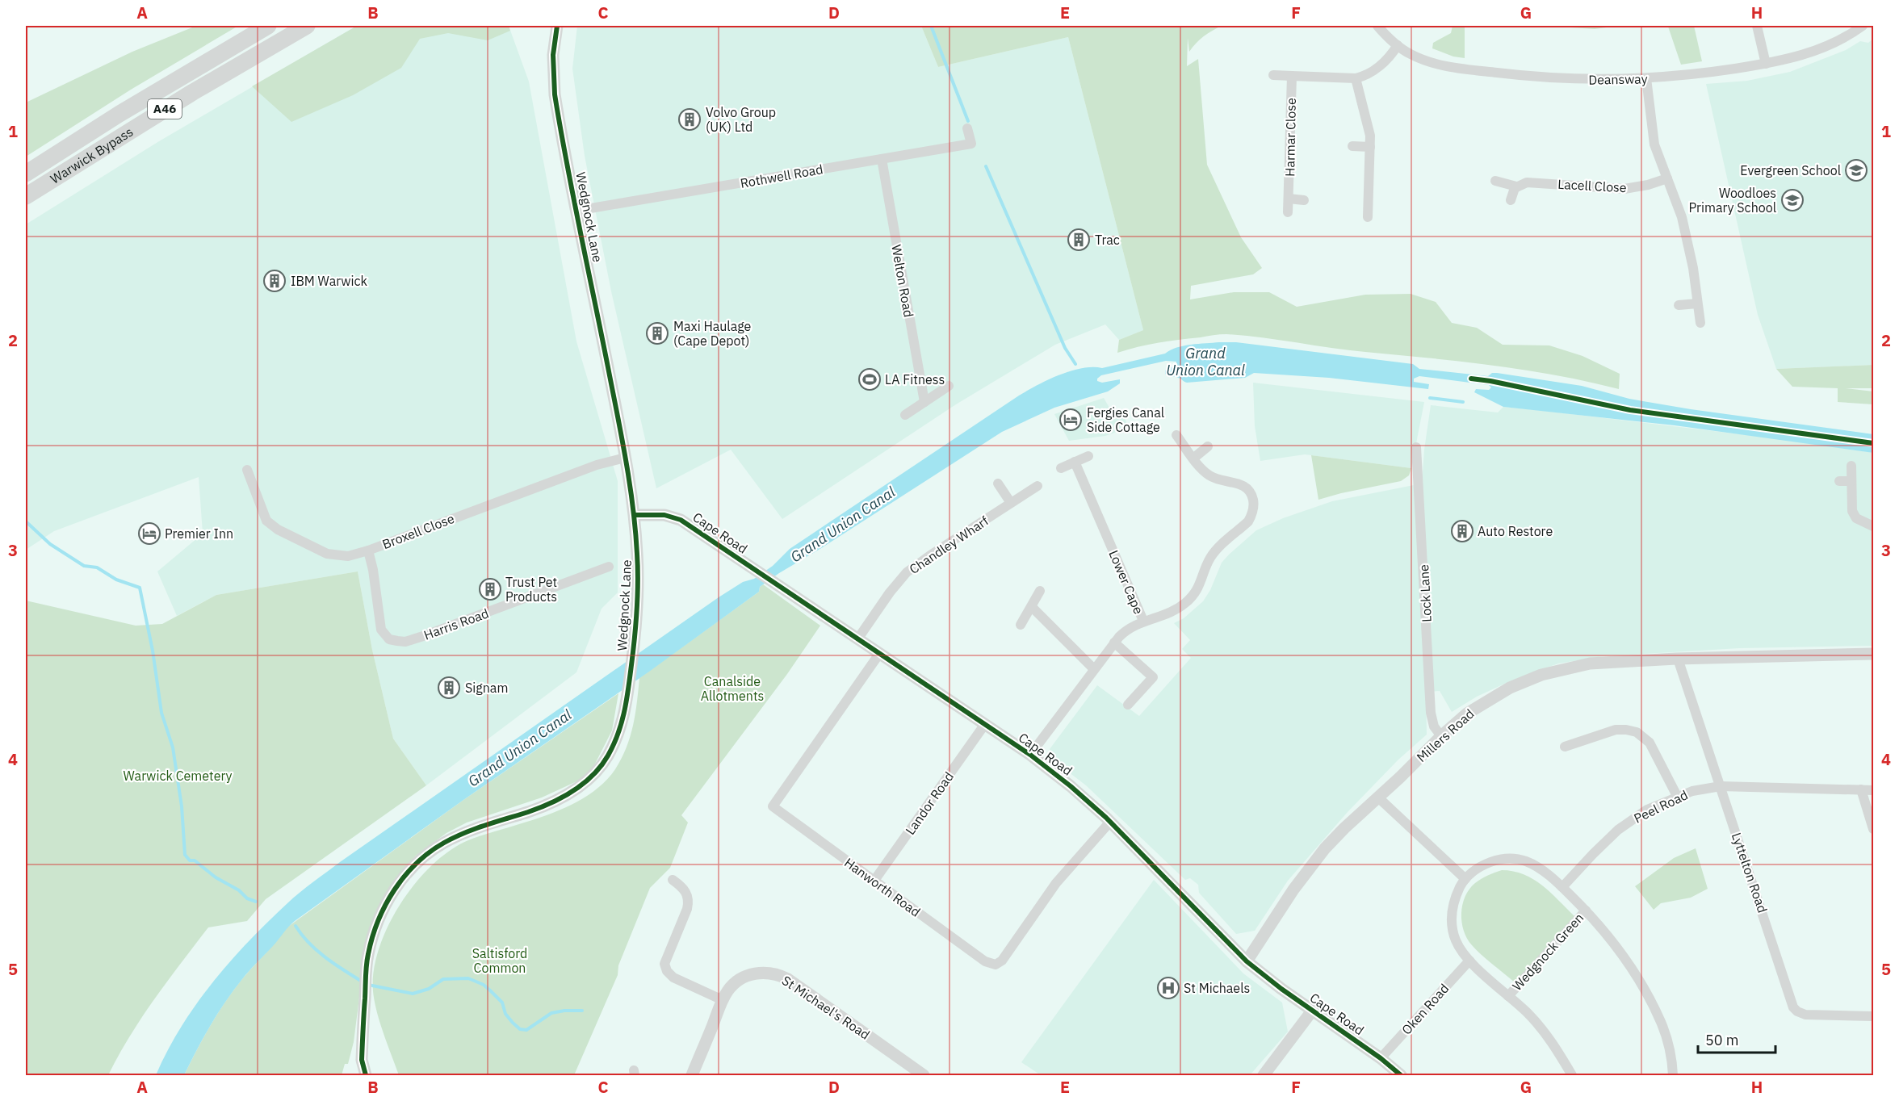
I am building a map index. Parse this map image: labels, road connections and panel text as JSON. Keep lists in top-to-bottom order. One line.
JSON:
{"streets":{"highway":["A46","Warwick Bypass"],"street":["Deansway","Harmar Close","Rothwell Road","Lacell Close","Wedgnock Lane","Welton Road","Broxell Close","Cape Road","Chandley Wharf","Lower Cape","Lock Lane","Harris Road","Millers Road","Landor Road","Peel Road","Lyttelton Road","Hanworth Road","Wedgnock Green","St Michael's Road","Oken Road"]},"crossings":[["Rothwell Road","Wedgnock Lane"],["Rothwell Road","Welton Road"],["Wedgnock Lane","Broxell Close"],["Wedgnock Lane","Cape Road"],["Broxell Close","Harris Road"],["Cape Road","Chandley Wharf"],["Cape Road","Lower Cape"],["Cape Road","Millers Road"],["Cape Road","Landor Road"],["Cape Road","Hanworth Road"],["Cape Road","Oken Road"],["Lock Lane","Millers Road"],["Millers Road","Lyttelton Road"],["Landor Road","Hanworth Road"],["Peel Road","Lyttelton Road"],["Peel Road","Wedgnock Green"],["Peel Road","Oken Road"],["Wedgnock Green","Oken Road"]],"water":["Grand Union Canal"],"parks":["Canalside Allotments","Warwick Cemetery","Saltisford Common"],"places":{"building":["Volvo Group (UK) Ltd","Trac","IBM Warwick","Maxi Haulage (Cape Depot)","Auto Restore","Trust Pet Products","Signam"],"school or university":["Evergreen School","Woodloes Primary School"],"sports":["LA Fitness"],"hotel":["Fergies Canal Side Cottage","Premier Inn"],"hospital":["St Michaels"]},"scale_bar":"50 m","grid":{"columns":["A","B","C","D","E","F","G","H"],"rows":["1","2","3","4","5"]}}
